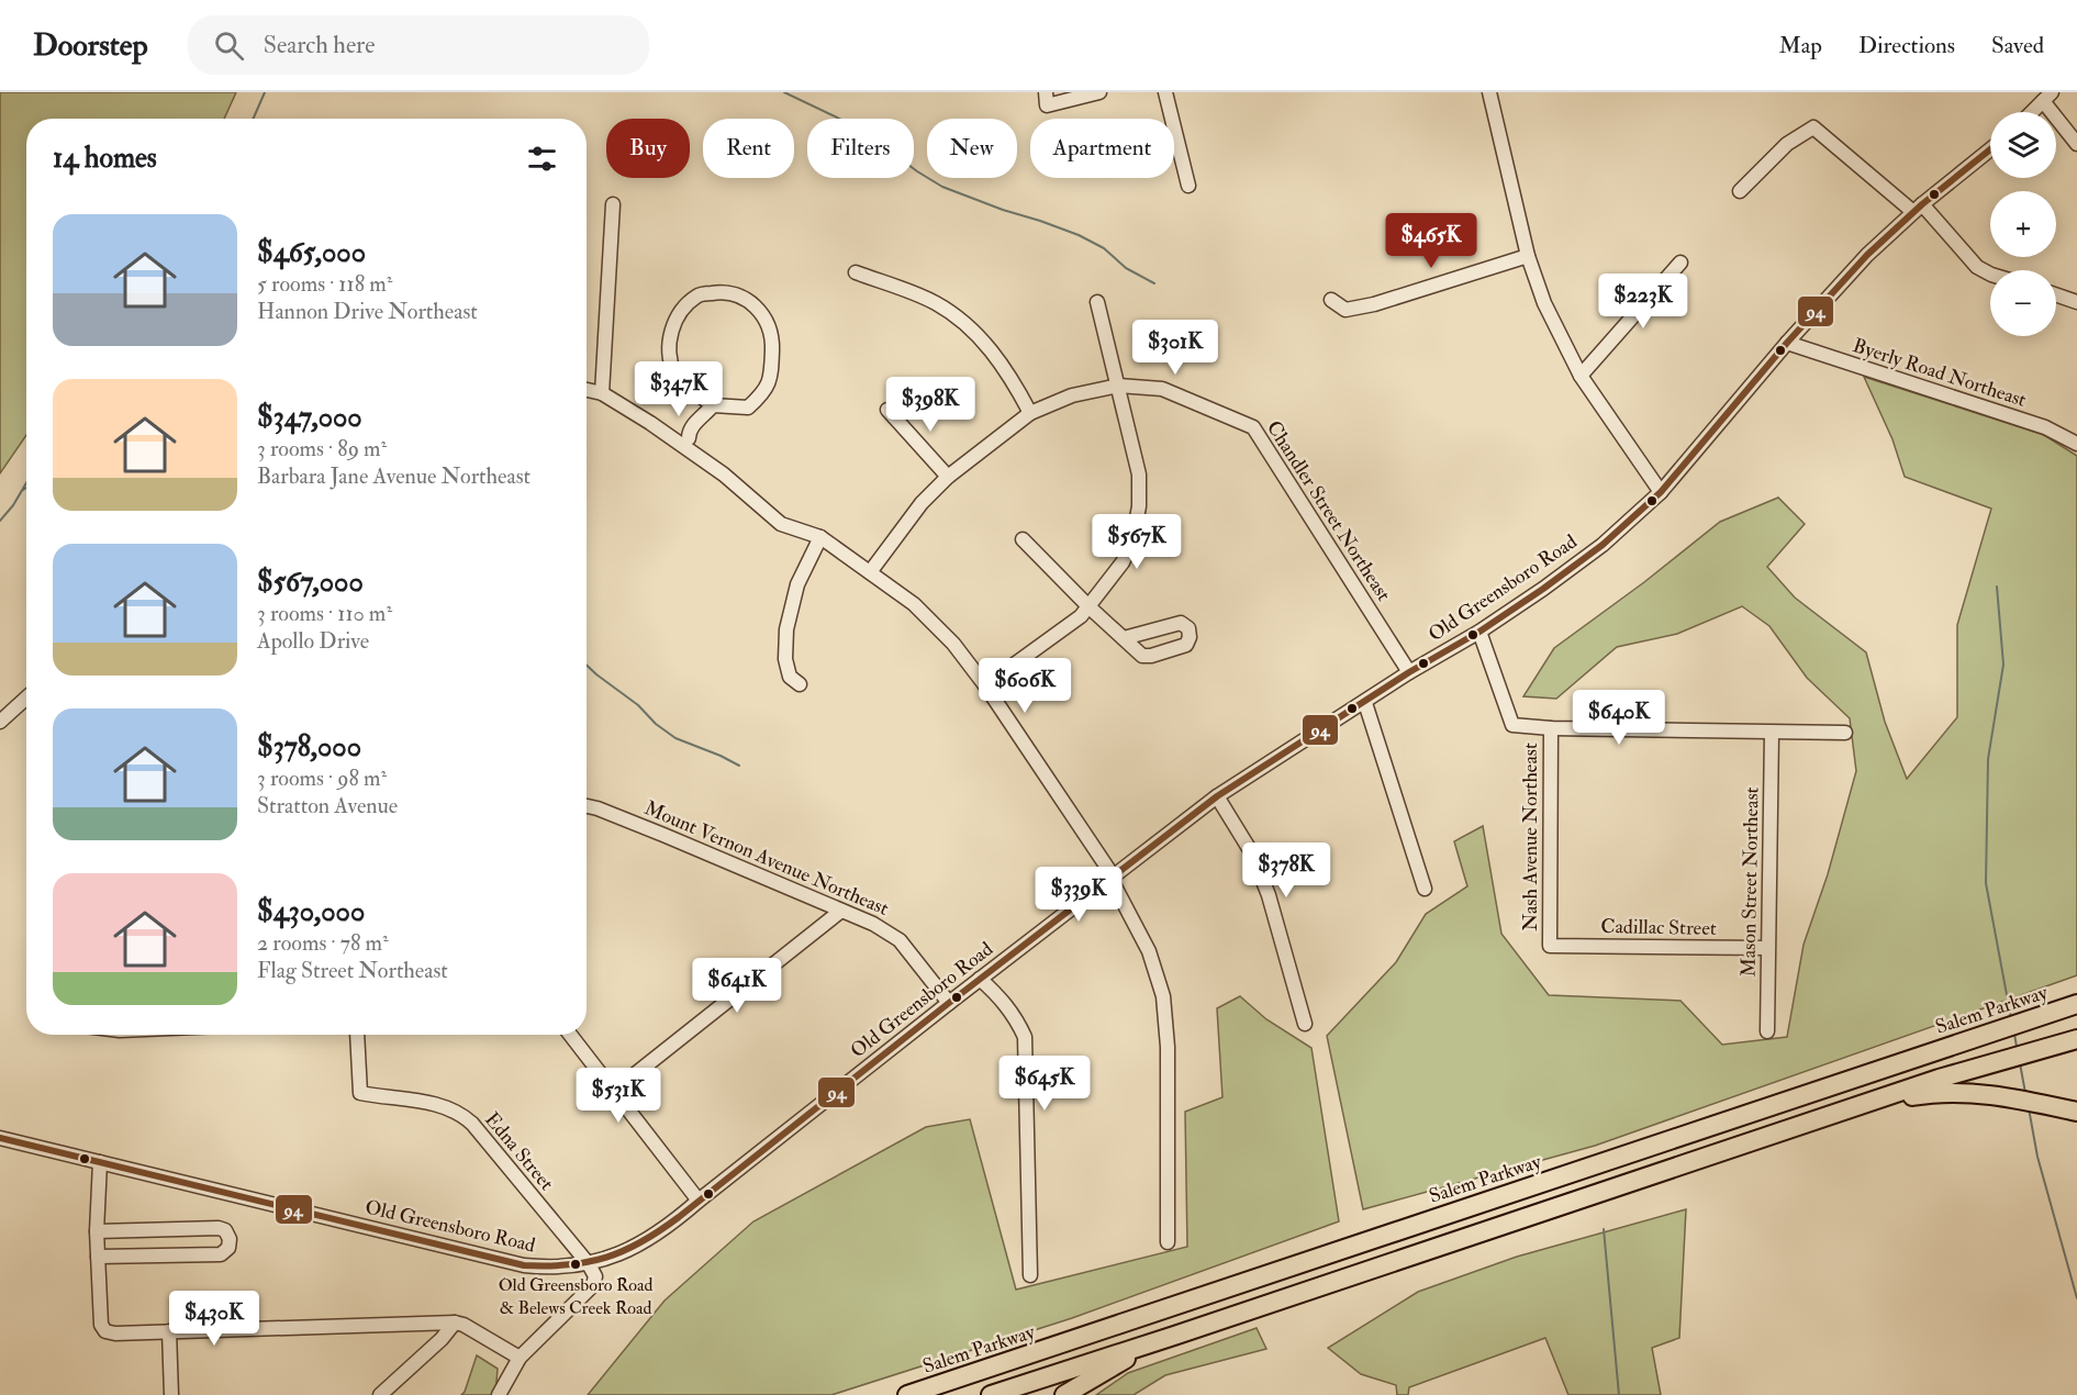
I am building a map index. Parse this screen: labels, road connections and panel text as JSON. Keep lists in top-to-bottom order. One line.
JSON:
{"streets":{"highway":["Salem Parkway"],"street":["Byerly Road Northeast","Chandler Street Northeast","Old Greensboro Road","Nash Avenue Northeast","Mount Vernon Avenue Northeast","Mason Street Northeast","Cadillac Street","Edna Street"]},"crossings":[["Byerly Road Northeast","Old Greensboro Road"],["Chandler Street Northeast","Old Greensboro Road"],["Old Greensboro Road","Mount Vernon Avenue Northeast"],["Old Greensboro Road","Edna Street"],["Nash Avenue Northeast","Cadillac Street"],["Mason Street Northeast","Cadillac Street"]],"places":["Old Greensboro Road & Belews Creek Road"],"lines":["transit line 94"],"page":{"header":"Doorstep","search":"Search here","nav":["Map","Directions","Saved"],"map_buttons":["+","−"],"chip":["Buy","Rent","Filters","New","Apartment"],"heading":"14 homes","list":[{"name":"$465,000","note":"5 rooms · 118 m² · Hannon Drive Northeast"},{"name":"$347,000","note":"3 rooms · 89 m² · Barbara Jane Avenue Northeast"},{"name":"$567,000","note":"3 rooms · 110 m² · Apollo Drive"},{"name":"$378,000","note":"3 rooms · 98 m² · Stratton Avenue"},{"name":"$430,000","note":"2 rooms · 78 m² · Flag Street Northeast"}],"price":["$465K","$223K","$301K","$347K","$398K","$567K","$606K","$640K","$378K","$339K","$641K","$645K","$531K","$430K"]}}
